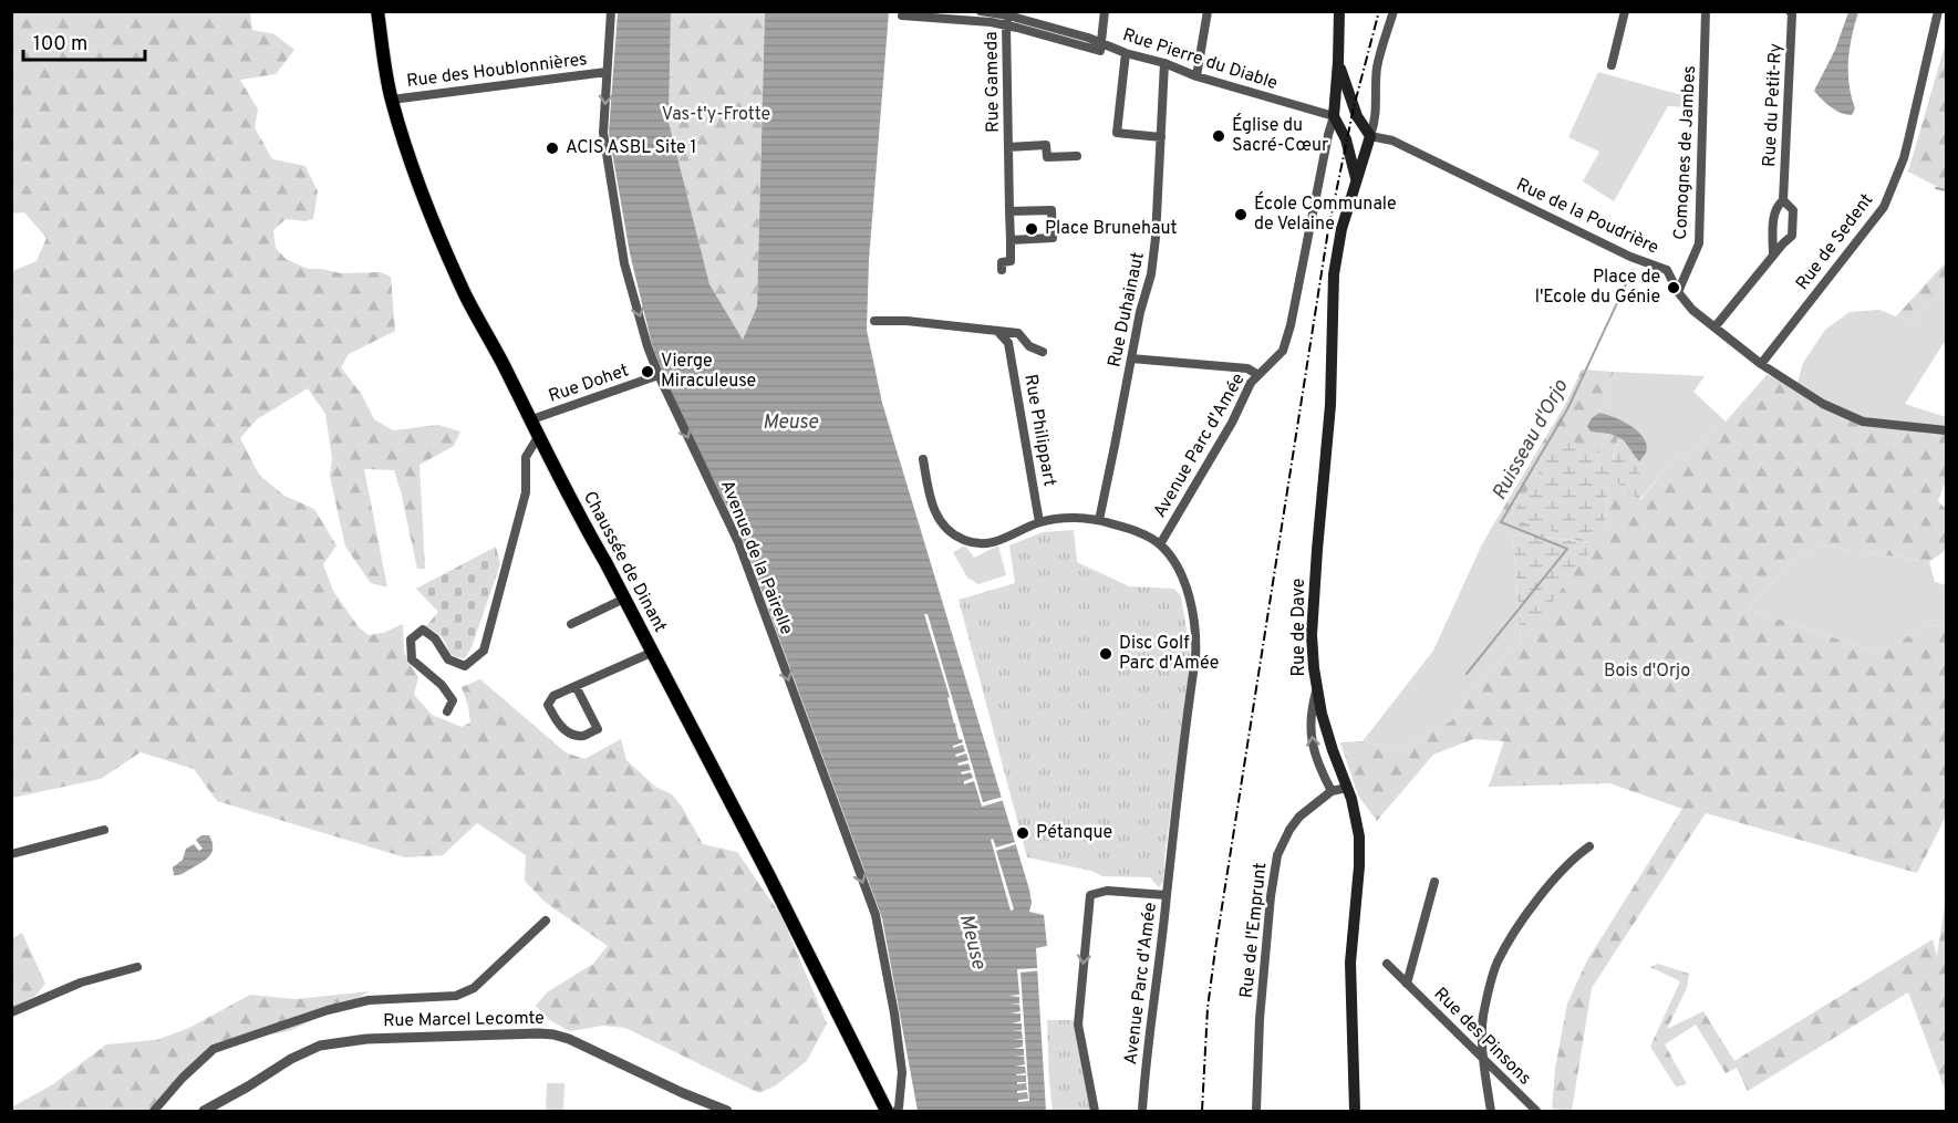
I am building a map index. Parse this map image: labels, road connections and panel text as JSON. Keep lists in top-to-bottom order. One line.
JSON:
{"streets":{"main road":["Chaussée de Dinant","Rue de Dave"],"street":["Rue Pierre du Diable","Rue des Houblonnières","Rue Gameda","Rue du Petit-Ry","Comognes de Jambes","Rue de la Poudrière","Rue de Sedent","Rue Duhainaut","Rue Dohet","Rue Philippart","Avenue Parc d'Amée","Avenue de la Pairelle","Rue de l'Emprunt","Rue Marcel Lecomte","Rue des Pinsons"]},"crossings":[["Rue Pierre du Diable","Rue Gameda"],["Rue Pierre du Diable","Rue Duhainaut"],["Rue Pierre du Diable","Avenue Parc d'Amée"],["Rue des Houblonnières","Avenue de la Pairelle"],["Rue des Houblonnières","Chaussée de Dinant"],["Rue du Petit-Ry","Rue de la Poudrière"],["Comognes de Jambes","Rue de la Poudrière"],["Rue de la Poudrière","Rue de Sedent"],["Rue de la Poudrière","Rue de Dave"],["Rue Dohet","Avenue de la Pairelle"],["Rue Dohet","Chaussée de Dinant"],["Rue de Dave","Rue de l'Emprunt"]],"one_way":["Avenue de la Pairelle"],"water":["Meuse","Ruisseau d'Orjo"],"parks":["Vas-t'y-Frotte","Bois d'Orjo"],"places":["Église du Sacré-Cœur","ACIS ASBL Site 1","École Communale de Velaine","Place Brunehaut","Place de l'Ecole du Génie","Vierge Miraculeuse","Disc Golf Parc d'Amée","Pétanque"],"scale_bar":"100 m"}
